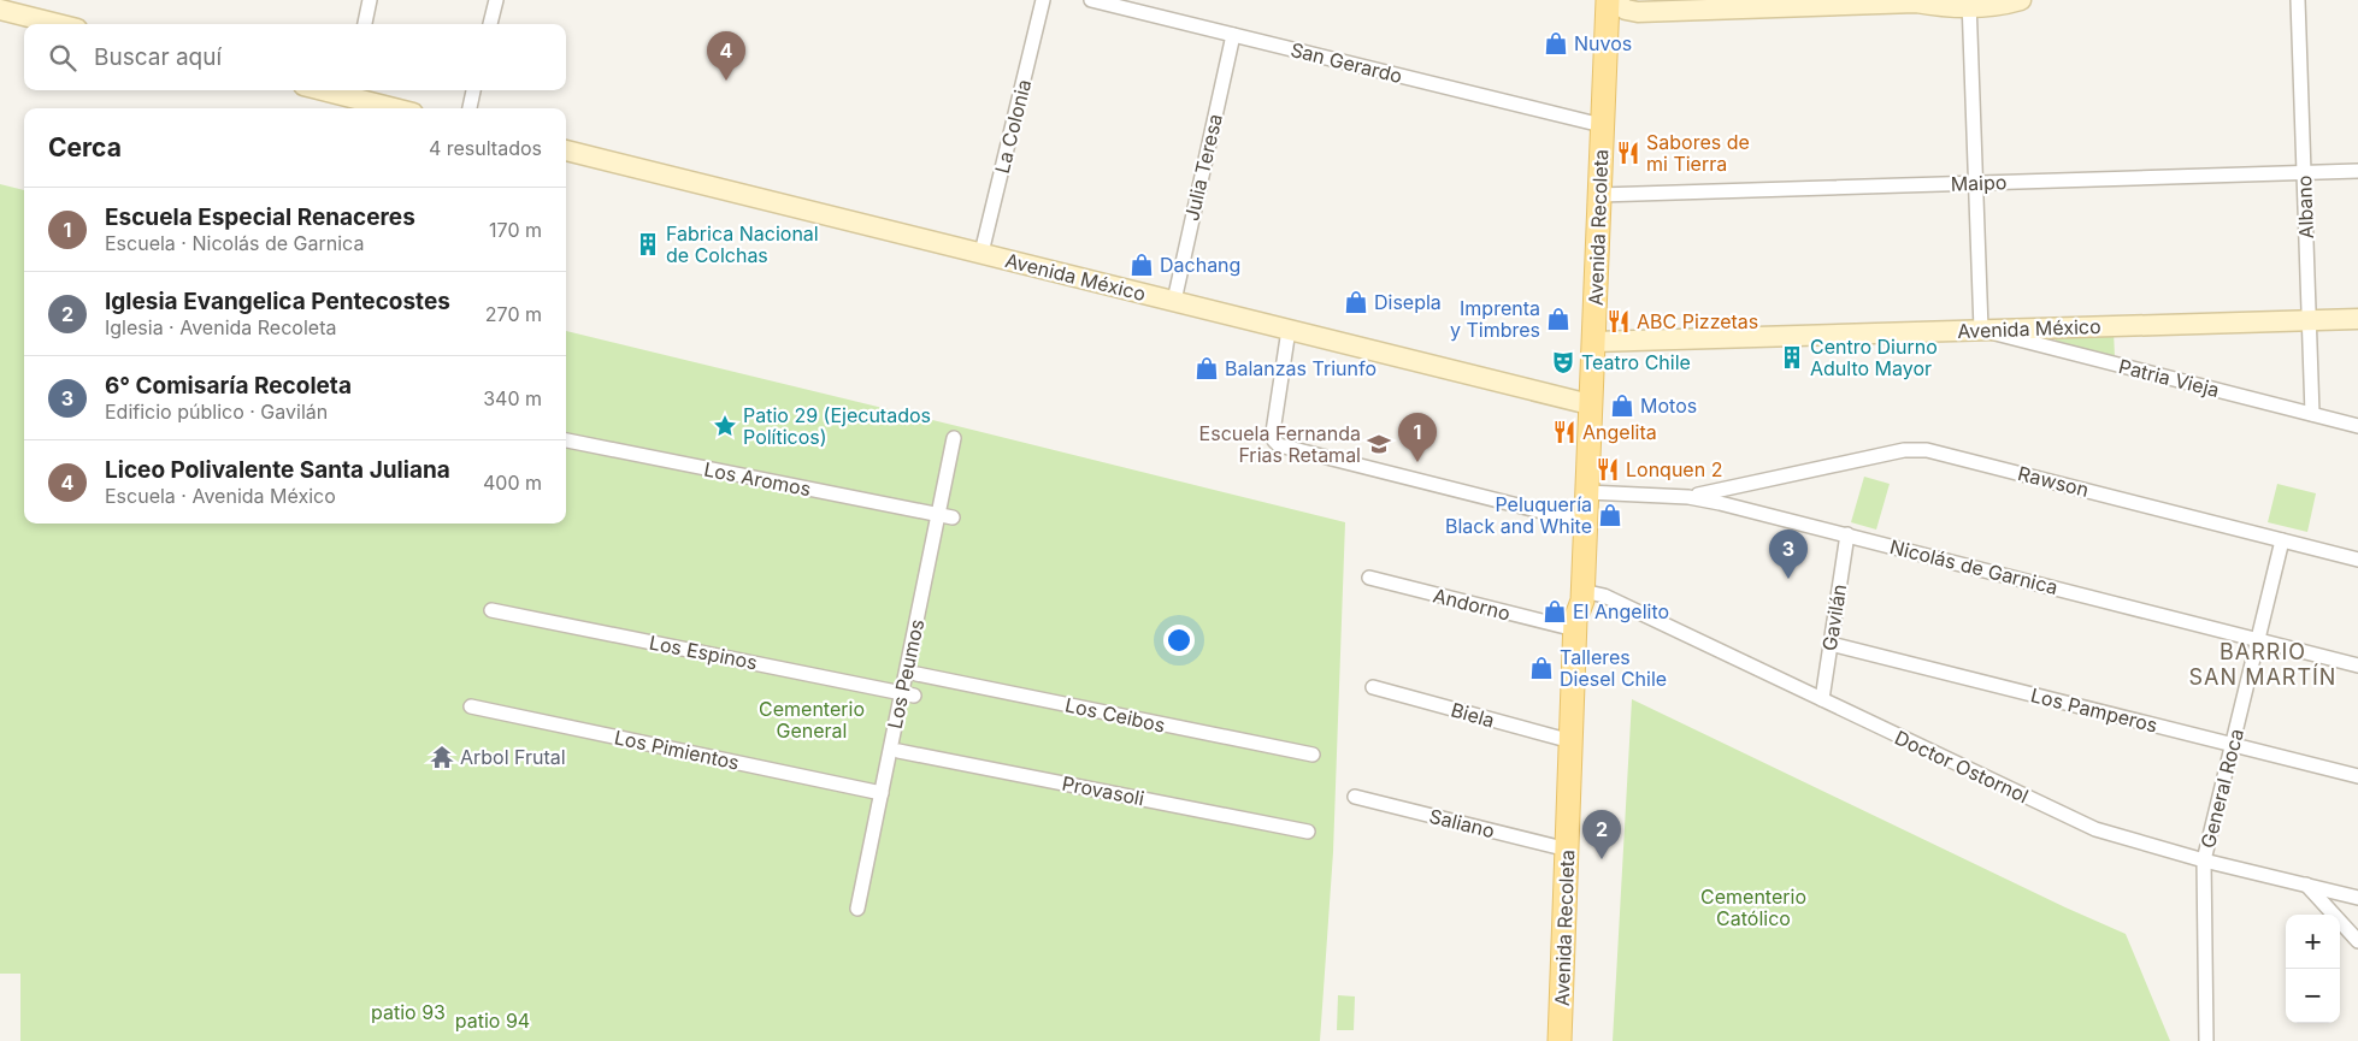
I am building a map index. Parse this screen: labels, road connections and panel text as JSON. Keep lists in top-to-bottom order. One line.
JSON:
{"streets":{"main road":["Avenida Recoleta"],"street":["San Gerardo","La Colonia","Julia Teresa","Maipo","Albano","Avenida México","Patria Vieja","Los Aromos","Rawson","Nicolás de Garnica","Andorno","Gavilán","Los Espinos","Los Peumos","Los Pamperos","Los Ceibos","Biela","Los Pimientos","Doctor Ostornol","General Roca","Provasoli","Saliano"]},"crossings":[["San Gerardo","Julia Teresa"],["San Gerardo","Avenida Recoleta"],["La Colonia","Avenida México"],["Julia Teresa","Avenida México"],["Maipo","Albano"],["Maipo","Avenida Recoleta"],["Albano","Avenida México"],["Albano","Patria Vieja"],["Avenida Recoleta","Avenida México"],["Avenida Recoleta","Nicolás de Garnica"],["Avenida Recoleta","Andorno"],["Avenida Recoleta","Biela"],["Avenida Recoleta","Doctor Ostornol"],["Avenida Recoleta","Saliano"],["Avenida México","Patria Vieja"],["Los Aromos","Los Peumos"],["Rawson","Nicolás de Garnica"],["Rawson","General Roca"],["Nicolás de Garnica","Gavilán"],["Nicolás de Garnica","General Roca"],["Gavilán","Los Pamperos"],["Gavilán","Doctor Ostornol"],["Los Espinos","Los Peumos"],["Los Peumos","Los Pimientos"],["Los Pamperos","General Roca"],["Doctor Ostornol","General Roca"]],"districts":["BARRIO SAN MARTÍN"],"parks":["Cementerio General","Cementerio Católico","patio 93","patio 94"],"places":{"shop":["Nuvos","Dachang","Disepla","Imprenta y Timbres","Balanzas Triunfo","Motos","Peluquería Black and White","El Angelito","Talleres Diesel Chile"],"restaurant":["Sabores de mi Tierra","ABC Pizzetas","Angelita","Lonquen 2"],"building":["Fabrica Nacional de Colchas","Centro Diurno Adulto Mayor"],"theatre":["Teatro Chile"],"place":["Patio 29 (Ejecutados Políticos)"],"school or university":["Escuela Fernanda Frias Retamal"],"temple":["Arbol Frutal"]},"page":{"search":"Buscar aquí","pins":["4","1","3","2"],"heading":["Cerca","4 resultados"],"list":[{"mark":"1","name":"Escuela Especial Renaceres","note":"Escuela · Nicolás de Garnica","value":"170 m"},{"mark":"2","name":"Iglesia Evangelica Pentecostes","note":"Iglesia · Avenida Recoleta","value":"270 m"},{"mark":"3","name":"6° Comisaría Recoleta","note":"Edificio público · Gavilán","value":"340 m"},{"mark":"4","name":"Liceo Polivalente Santa Juliana","note":"Escuela · Avenida México","value":"400 m"}],"map_buttons":["+","−"]}}
